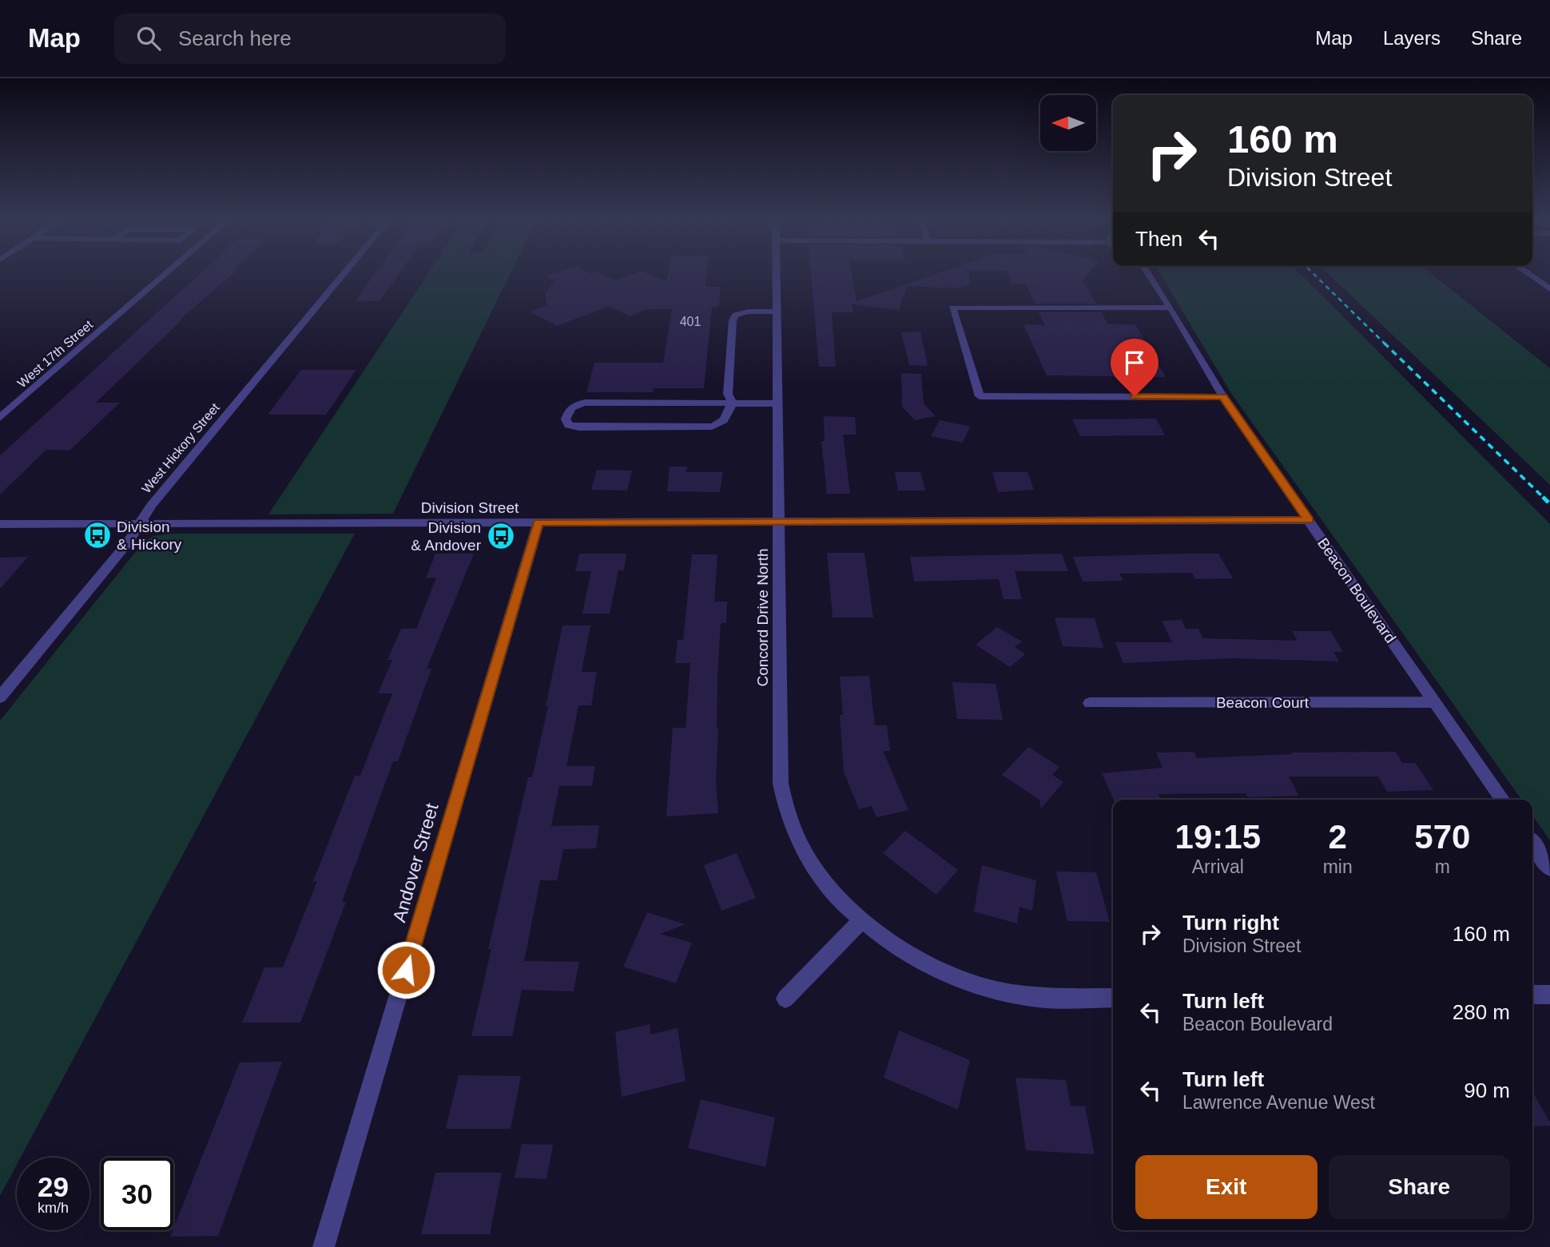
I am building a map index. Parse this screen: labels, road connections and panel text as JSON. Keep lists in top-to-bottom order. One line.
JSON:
{"streets":{"street":["West 17th Street","West Hickory Street","Division Street","Beacon Boulevard","Concord Drive North","Beacon Court","Andover Street"]},"crossings":[["West Hickory Street","Division Street"],["Division Street","Beacon Boulevard"],["Division Street","Concord Drive North"],["Division Street","Andover Street"],["Beacon Boulevard","Beacon Court"]],"places":{"bus stop":["Division & Hickory","Division & Andover"]},"house_numbers":["401"],"north":"left","page":{"header":"Map","search":"Search here","nav":["Map","Layers","Share"],"turn":["160 m","Division Street"],"then":"Then","eta":["19:15","Arrival","2","min","570","m"],"list":[{"name":"Turn right","note":"Division Street","value":"160 m"},{"name":"Turn left","note":"Beacon Boulevard","value":"280 m"},{"name":"Turn left","note":"Lawrence Avenue West","value":"90 m"}],"buttons":["Exit","Share"],"speed":"29 km/h","limit":"30"}}
